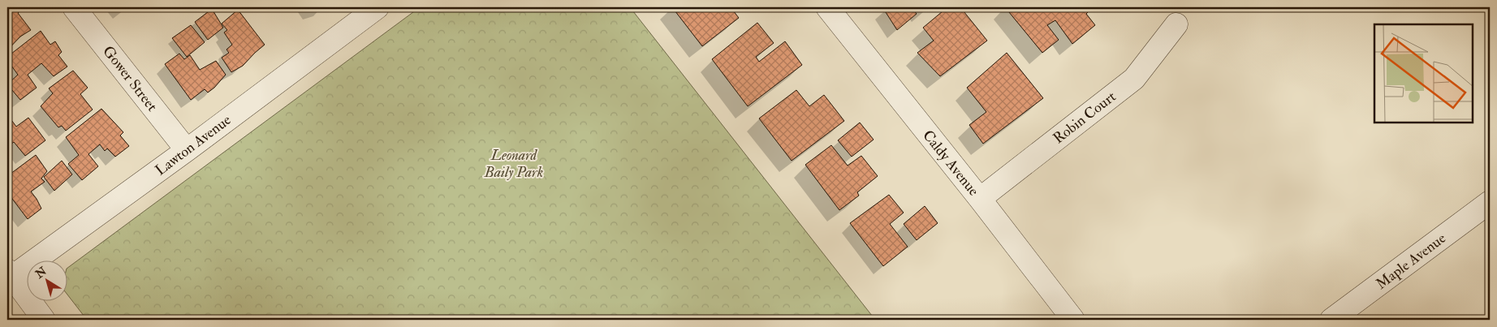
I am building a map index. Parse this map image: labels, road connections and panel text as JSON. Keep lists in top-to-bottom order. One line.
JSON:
{"streets":{"street":["Gower Street","Robin Court","Lawton Avenue","Caldy Avenue","Maple Avenue"]},"crossings":[["Gower Street","Lawton Avenue"],["Robin Court","Caldy Avenue"]],"parks":["Leonard Baily Park"],"north":"top left"}
